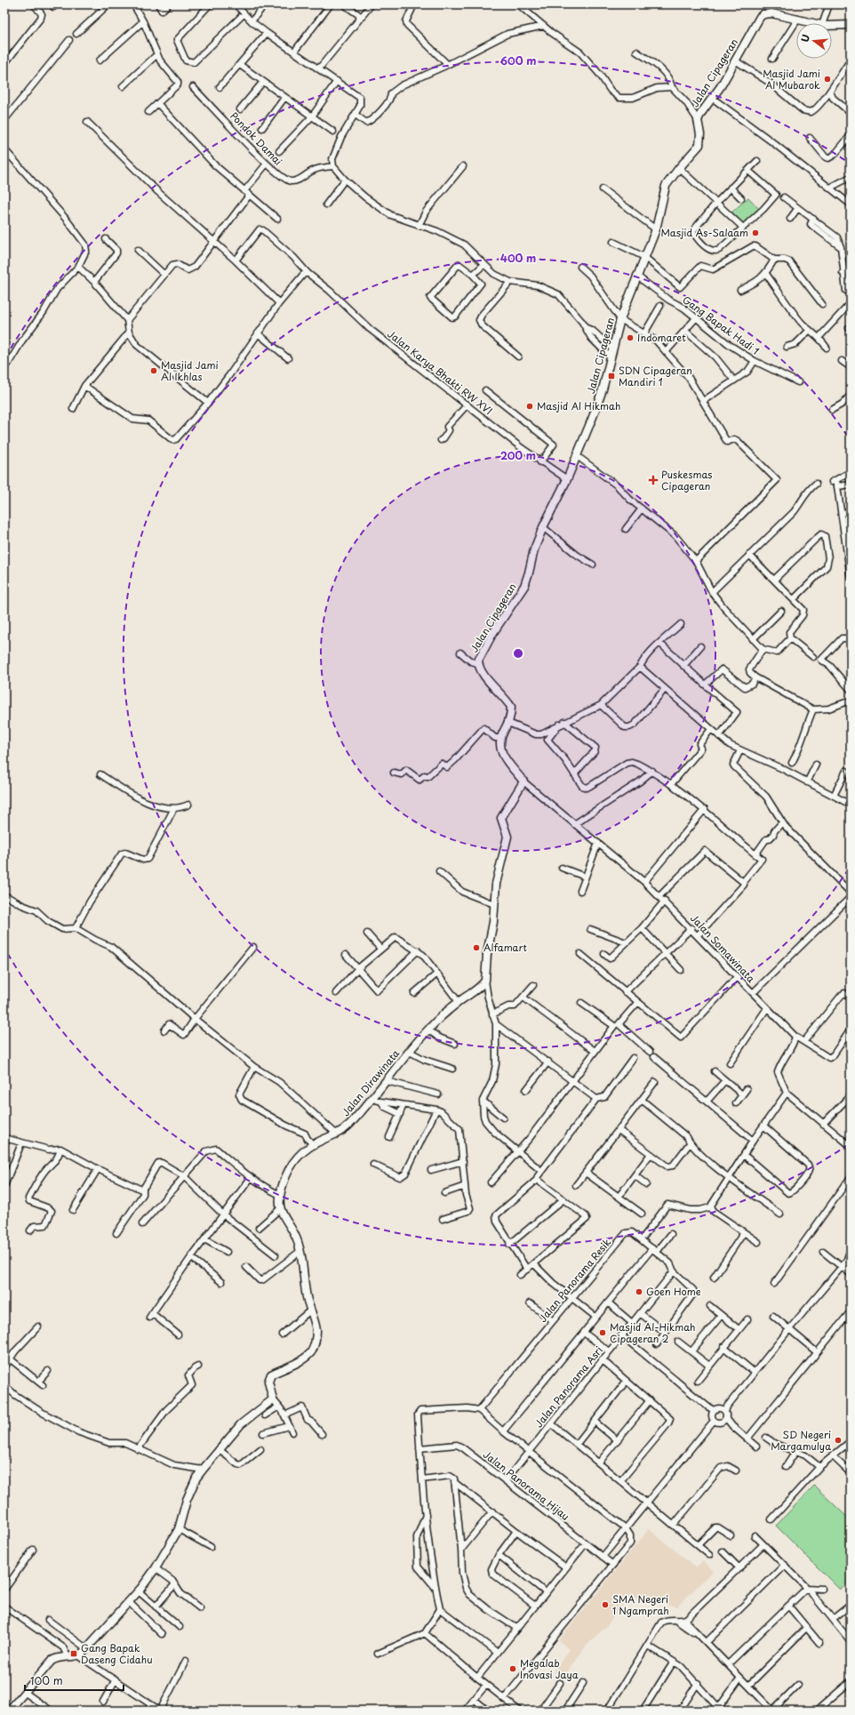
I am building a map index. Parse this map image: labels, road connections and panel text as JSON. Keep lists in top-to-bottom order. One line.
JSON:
{"streets":{"street":["Jalan Cipageran","Pondok Damai","Gang Bapak Hadi 1","Jalan Karya Bhakti RW XVI","Jalan Somawinata","Jalan Dirawinata","Jalan Panorama Resik","Jalan Panorama Asri","Jalan Panorama Hijau"]},"crossings":[["Jalan Cipageran","Gang Bapak Hadi 1"],["Jalan Cipageran","Jalan Karya Bhakti RW XVI"],["Jalan Panorama Resik","Jalan Panorama Asri"],["Jalan Panorama Asri","Jalan Panorama Hijau"]],"places":{"other":["Masjid Jami Al Mubarok","Masjid As-Salaam","Indomaret","Masjid Jami Al Ikhlas","Masjid Al Hikmah","Alfamart","Goen Home","Masjid Al-Hikmah Cipageran 2","SD Negeri Margamulya","SMA Negeri 1 Ngamprah","Megalab Inovasi Jaya"],"transit":["SDN Cipageran Mandiri 1","Gang Bapak Daseng Cidahu"],"health":["Puskesmas Cipageran"]},"scale_bar":"100 m","north":"left","rings":["600 m","400 m","200 m"]}
